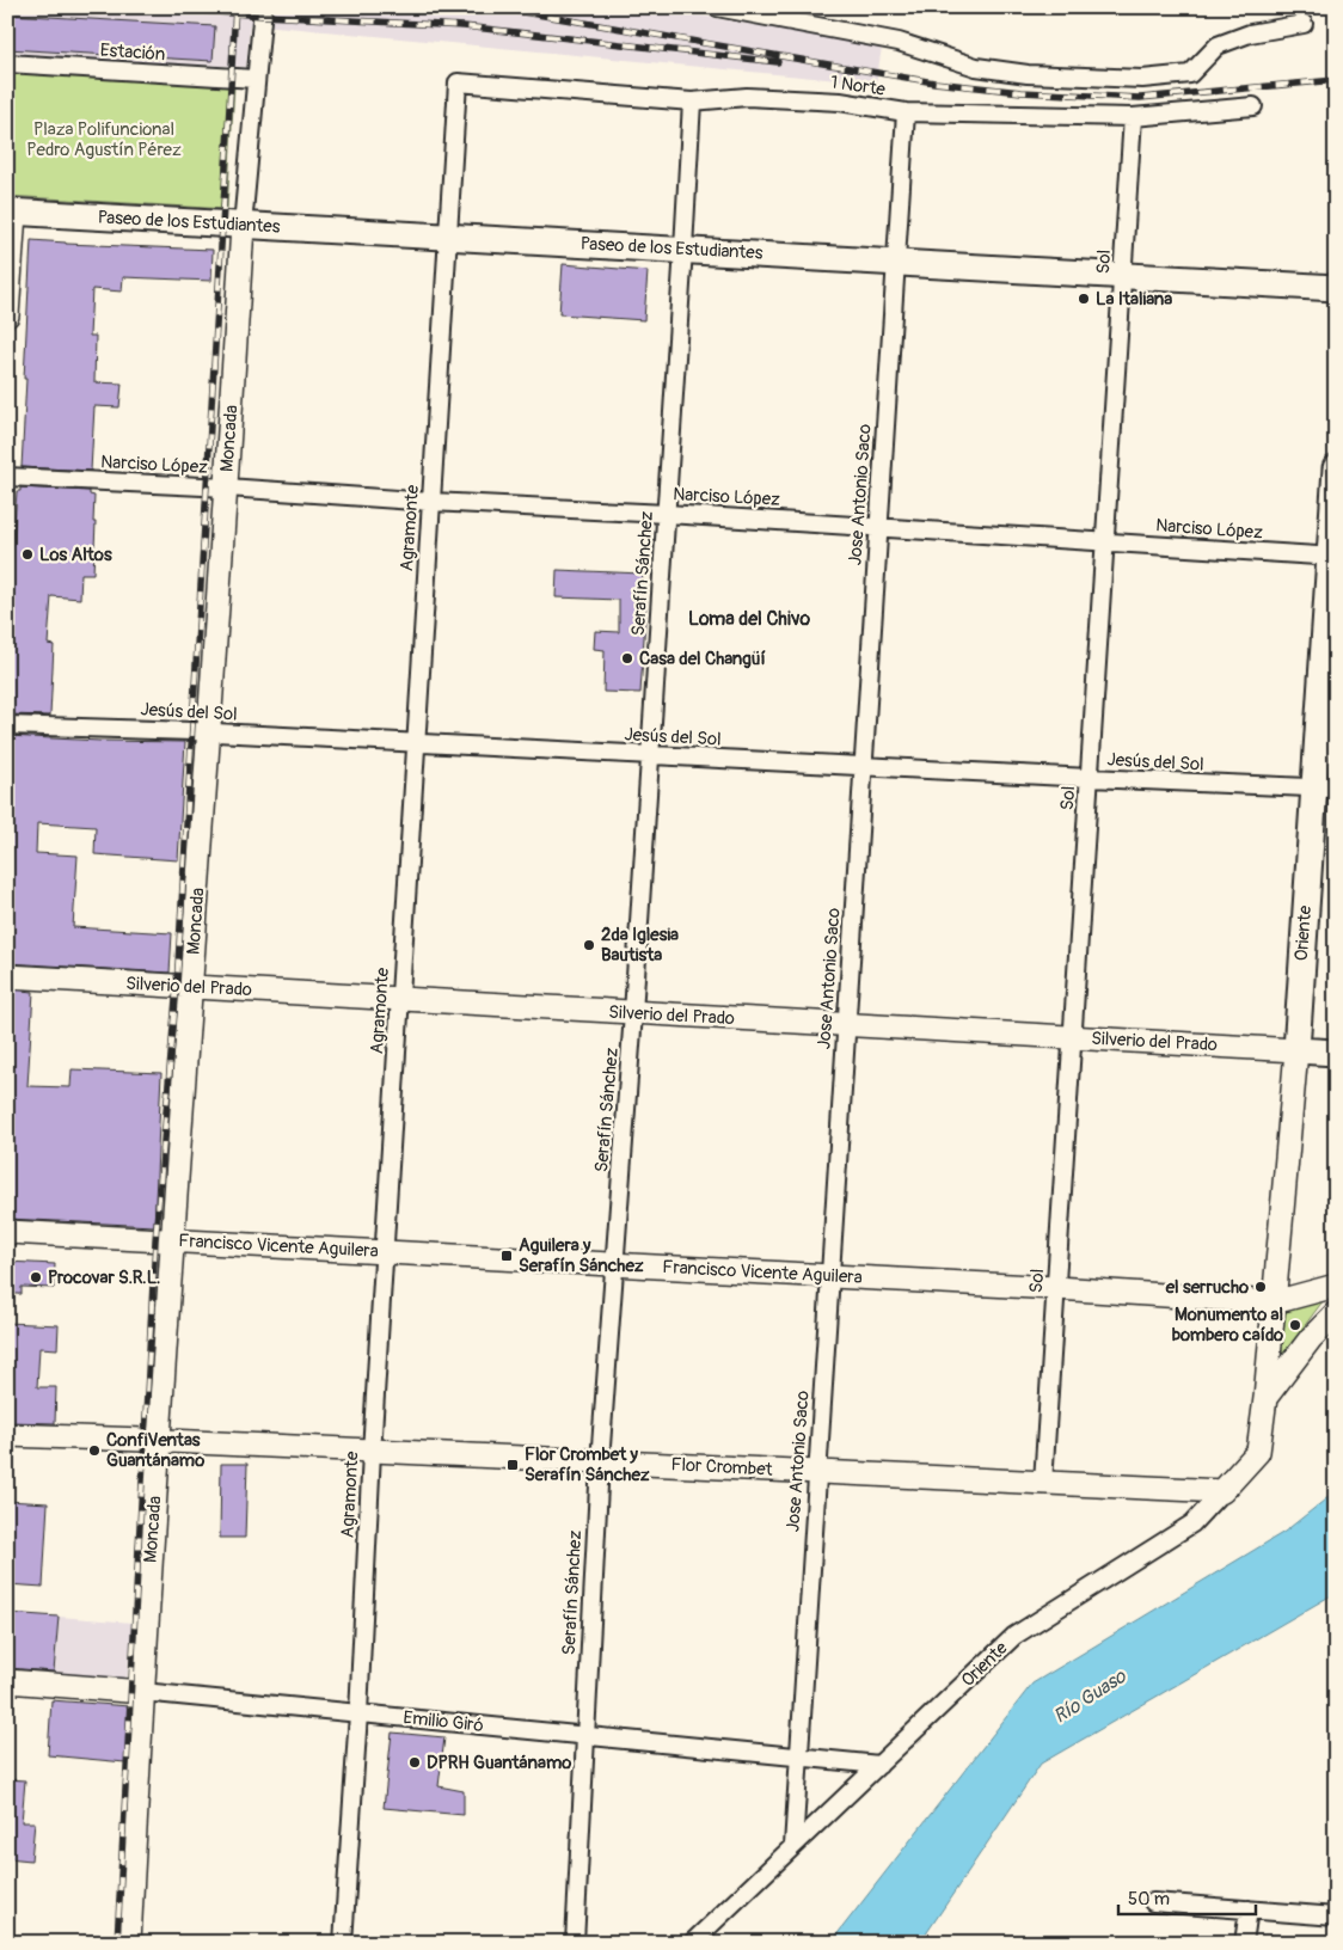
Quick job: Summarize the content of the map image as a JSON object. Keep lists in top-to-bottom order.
{
  "streets": {
    "main road": [
      "Paseo de los Estudiantes",
      "Moncada",
      "Oriente",
      "Silverio del Prado",
      "Francisco Vicente Aguilera",
      "Flor Crombet",
      "Emilio Giró"
    ],
    "street": [
      "Estación",
      "1 Norte",
      "Sol",
      "Narciso López",
      "Jose Antonio Saco",
      "Agramonte",
      "Serafín Sánchez",
      "Jesús del Sol"
    ]
  },
  "crossings": [
    ["Estación", "Moncada"],
    ["1 Norte", "Sol"],
    ["1 Norte", "Jose Antonio Saco"],
    ["1 Norte", "Agramonte"],
    ["1 Norte", "Serafín Sánchez"],
    ["Paseo de los Estudiantes", "Sol"],
    ["Paseo de los Estudiantes", "Moncada"],
    ["Paseo de los Estudiantes", "Jose Antonio Saco"],
    ["Paseo de los Estudiantes", "Agramonte"],
    ["Paseo de los Estudiantes", "Serafín Sánchez"],
    ["Sol", "Narciso López"],
    ["Sol", "Jesús del Sol"],
    ["Sol", "Silverio del Prado"],
    ["Sol", "Francisco Vicente Aguilera"],
    ["Sol", "Flor Crombet"],
    ["Moncada", "Narciso López"],
    ["Moncada", "Jesús del Sol"],
    ["Moncada", "Silverio del Prado"],
    ["Moncada", "Francisco Vicente Aguilera"],
    ["Moncada", "Flor Crombet"],
    ["Moncada", "Emilio Giró"],
    ["Narciso López", "Jose Antonio Saco"],
    ["Narciso López", "Agramonte"],
    ["Narciso López", "Serafín Sánchez"],
    ["Narciso López", "Oriente"],
    ["Jose Antonio Saco", "Jesús del Sol"],
    ["Jose Antonio Saco", "Oriente"],
    ["Jose Antonio Saco", "Silverio del Prado"],
    ["Jose Antonio Saco", "Francisco Vicente Aguilera"],
    ["Jose Antonio Saco", "Flor Crombet"],
    ["Jose Antonio Saco", "Emilio Giró"],
    ["Agramonte", "Jesús del Sol"],
    ["Agramonte", "Silverio del Prado"],
    ["Agramonte", "Francisco Vicente Aguilera"],
    ["Agramonte", "Flor Crombet"],
    ["Agramonte", "Emilio Giró"],
    ["Serafín Sánchez", "Jesús del Sol"],
    ["Serafín Sánchez", "Silverio del Prado"],
    ["Serafín Sánchez", "Francisco Vicente Aguilera"],
    ["Serafín Sánchez", "Flor Crombet"],
    ["Serafín Sánchez", "Emilio Giró"],
    ["Jesús del Sol", "Oriente"],
    ["Oriente", "Silverio del Prado"],
    ["Oriente", "Francisco Vicente Aguilera"],
    ["Oriente", "Flor Crombet"],
    ["Oriente", "Emilio Giró"]
  ],
  "districts": ["Loma del Chivo"],
  "water": ["Río Guaso"],
  "parks": ["Plaza Polifuncional Pedro Agustín Pérez"],
  "places": {
    "other": [
      "La Italiana",
      "Los Altos",
      "Casa del Changüí",
      "2da Iglesia Bautista",
      "Procovar S.R.L.",
      "el serrucho",
      "Monumento al bombero caído",
      "ConfiVentas Guantánamo",
      "DPRH Guantánamo"
    ],
    "transit": ["Aguilera y Serafín Sánchez", "Flor Crombet y Serafín Sánchez"]
  },
  "scale_bar": "50 m"
}
